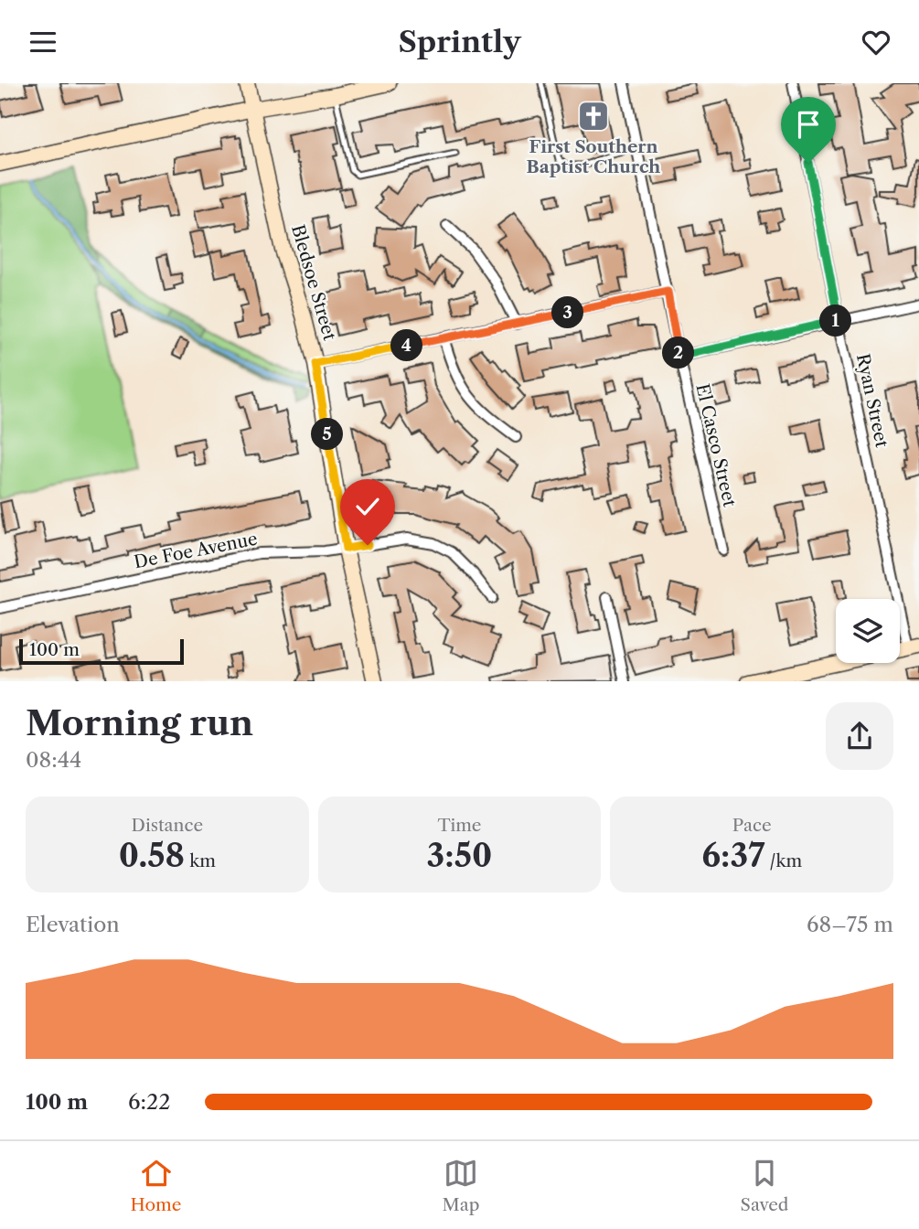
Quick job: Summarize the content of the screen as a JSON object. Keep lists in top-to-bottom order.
{
  "streets": {
    "street": [
      "Bledsoe Street",
      "Ryan Street",
      "El Casco Street",
      "De Foe Avenue"
    ]
  },
  "crossings": [
    ["Bledsoe Street", "De Foe Avenue"]
  ],
  "places": {
    "church": ["First Southern Baptist Church"]
  },
  "scale_bar": "100 m",
  "page": {
    "header": "Sprintly",
    "pins": [
      "3",
      "1",
      "4",
      "2",
      "5"
    ],
    "scale": "100 m",
    "heading": ["Morning run", "08:44"],
    "stats": [
      ["Distance", "0.58 km"],
      ["Time", "3:50"],
      ["Pace", "6:37 /km"]
    ],
    "chart": ["Elevation", "68–75 m"],
    "list": [
      {
        "name": "100 m",
        "note": "6:22"
      }
    ],
    "tabs": ["Home", "Map", "Saved"]
  }
}
